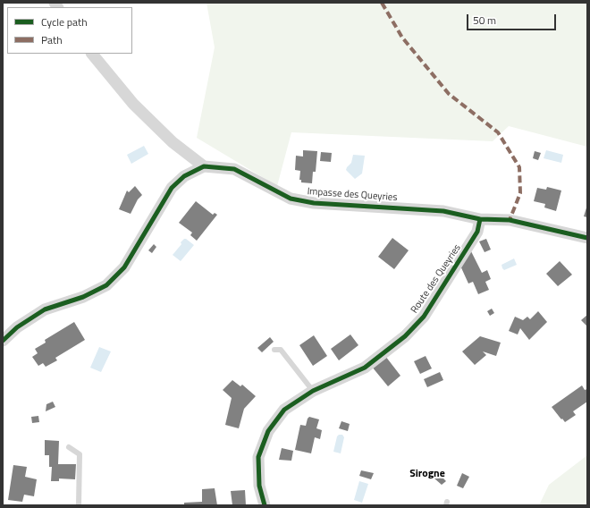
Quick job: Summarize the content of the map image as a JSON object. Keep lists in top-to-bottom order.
{
  "streets": {
    "street": ["Impasse des Queyries", "Route des Queyries"]
  },
  "crossings": [
    ["Impasse des Queyries", "Route des Queyries"]
  ],
  "districts": ["Sirogne"],
  "legend": ["Cycle path", "Path"],
  "scale_bar": "50 m"
}
